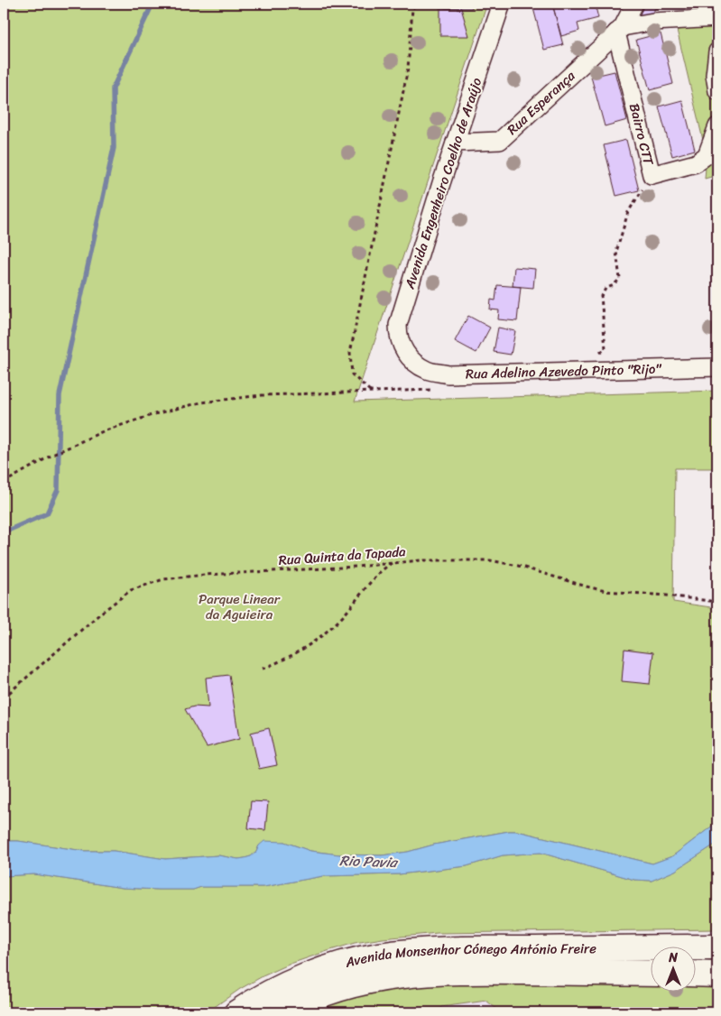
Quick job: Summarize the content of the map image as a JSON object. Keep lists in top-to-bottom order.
{
  "streets": {
    "main road": ["Avenida Monsenhor Cónego António Freire"],
    "street": [
      "Rua Esperança",
      "Bairro CTT",
      "Avenida Engenheiro Coelho de Araújo",
      "Rua Adelino Azevedo Pinto \"Rijo\""
    ],
    "path": ["Rua Quinta da Tapada"]
  },
  "crossings": [
    ["Rua Esperança", "Bairro CTT"],
    ["Rua Esperança", "Avenida Engenheiro Coelho de Araújo"],
    ["Avenida Engenheiro Coelho de Araújo", "Rua Adelino Azevedo Pinto \"Rijo\""]
  ],
  "water": ["Rio Pavia"],
  "parks": ["Parque Linear da Aguieira"],
  "north": "top"
}
